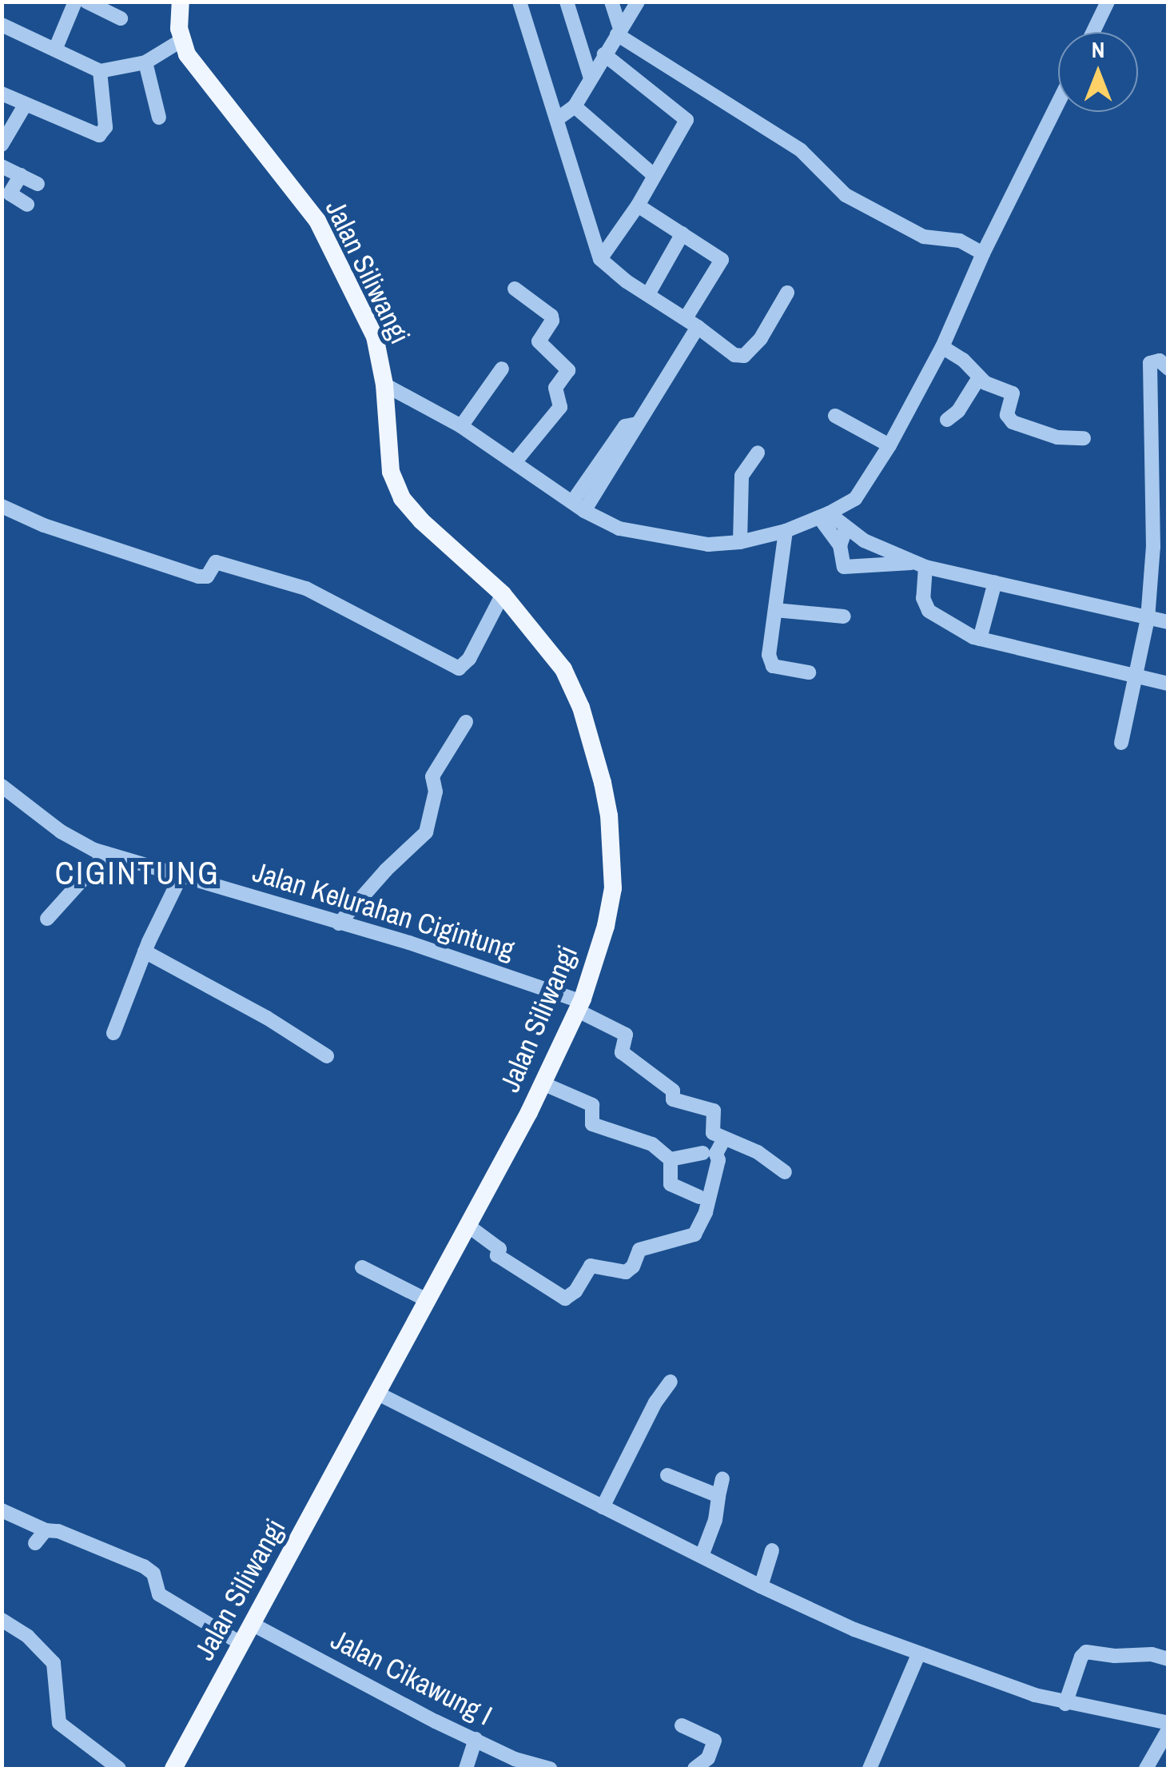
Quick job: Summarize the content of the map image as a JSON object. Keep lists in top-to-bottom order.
{
  "streets": {
    "main road": ["Jalan Siliwangi"],
    "street": ["Jalan Kelurahan Cigintung", "Jalan Cikawung I"]
  },
  "crossings": [
    ["Jalan Siliwangi", "Jalan Kelurahan Cigintung"],
    ["Jalan Siliwangi", "Jalan Cikawung I"]
  ],
  "districts": ["CIGINTUNG"],
  "north": "top"
}
